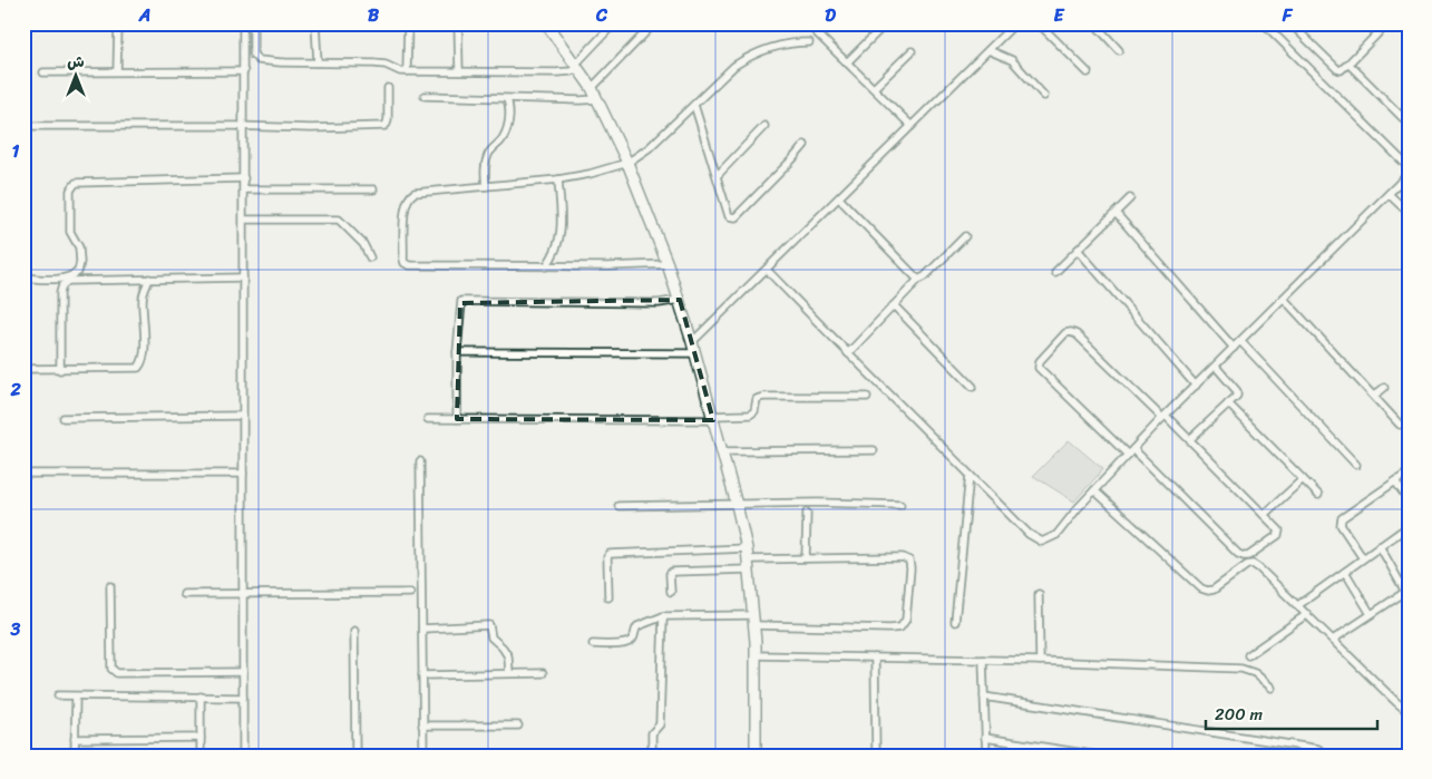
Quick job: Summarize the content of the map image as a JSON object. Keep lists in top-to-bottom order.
{
  "scale_bar": "200 m",
  "north": "top",
  "grid": {
    "columns": [
      "A",
      "B",
      "C",
      "D",
      "E",
      "F"
    ],
    "rows": ["1", "2", "3"]
  }
}
